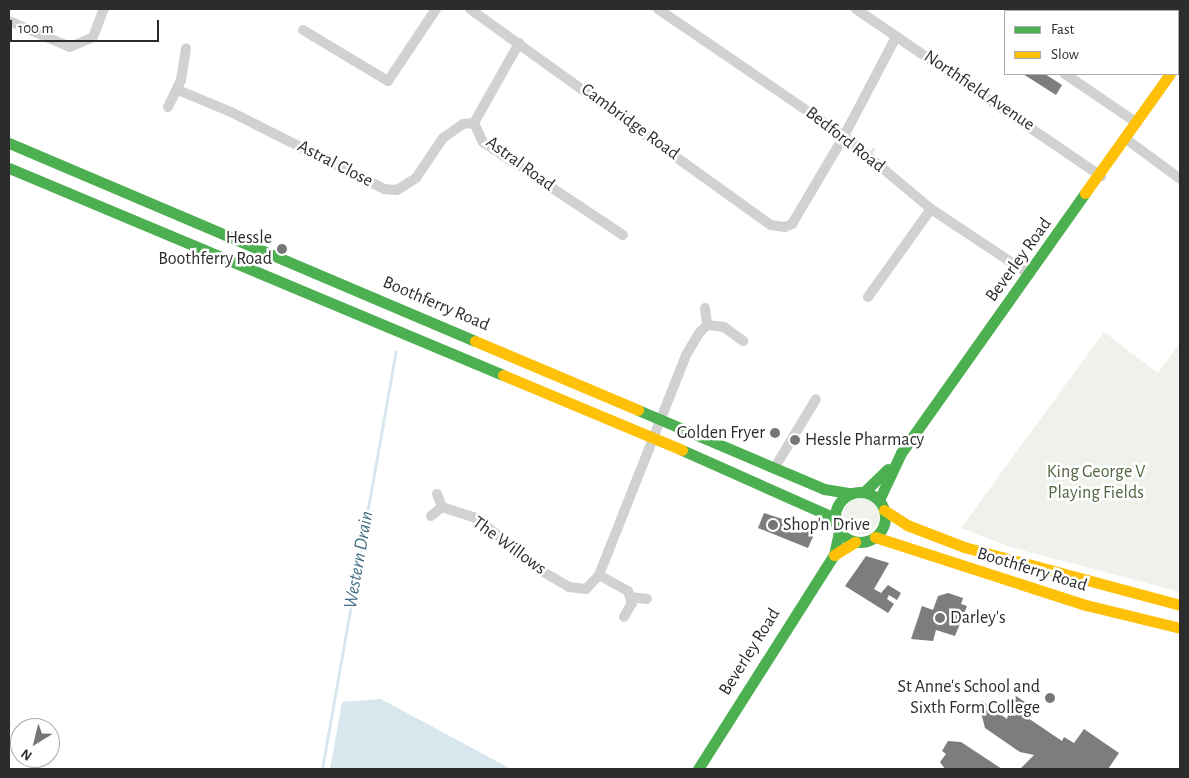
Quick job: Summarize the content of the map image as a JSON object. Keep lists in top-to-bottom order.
{
  "streets": {
    "main road": ["Beverley Road", "Boothferry Road"],
    "street": [
      "Northfield Avenue",
      "Cambridge Road",
      "Bedford Road",
      "Astral Close",
      "Astral Road",
      "The Willows"
    ]
  },
  "crossings": [
    ["Northfield Avenue", "Beverley Road"],
    ["Cambridge Road", "Bedford Road"],
    ["Cambridge Road", "Astral Road"],
    ["Bedford Road", "Beverley Road"],
    ["Astral Close", "Astral Road"],
    ["Beverley Road", "Boothferry Road"]
  ],
  "water": ["Western Drain"],
  "parks": ["King George V Playing Fields"],
  "places": [
    "Hessle Boothferry Road",
    "Golden Fryer",
    "Hessle Pharmacy",
    "Shop'n Drive",
    "Darley's",
    "St Anne's School and Sixth Form College"
  ],
  "legend": ["Fast", "Slow"],
  "scale_bar": "100 m",
  "north": "bottom left"
}
